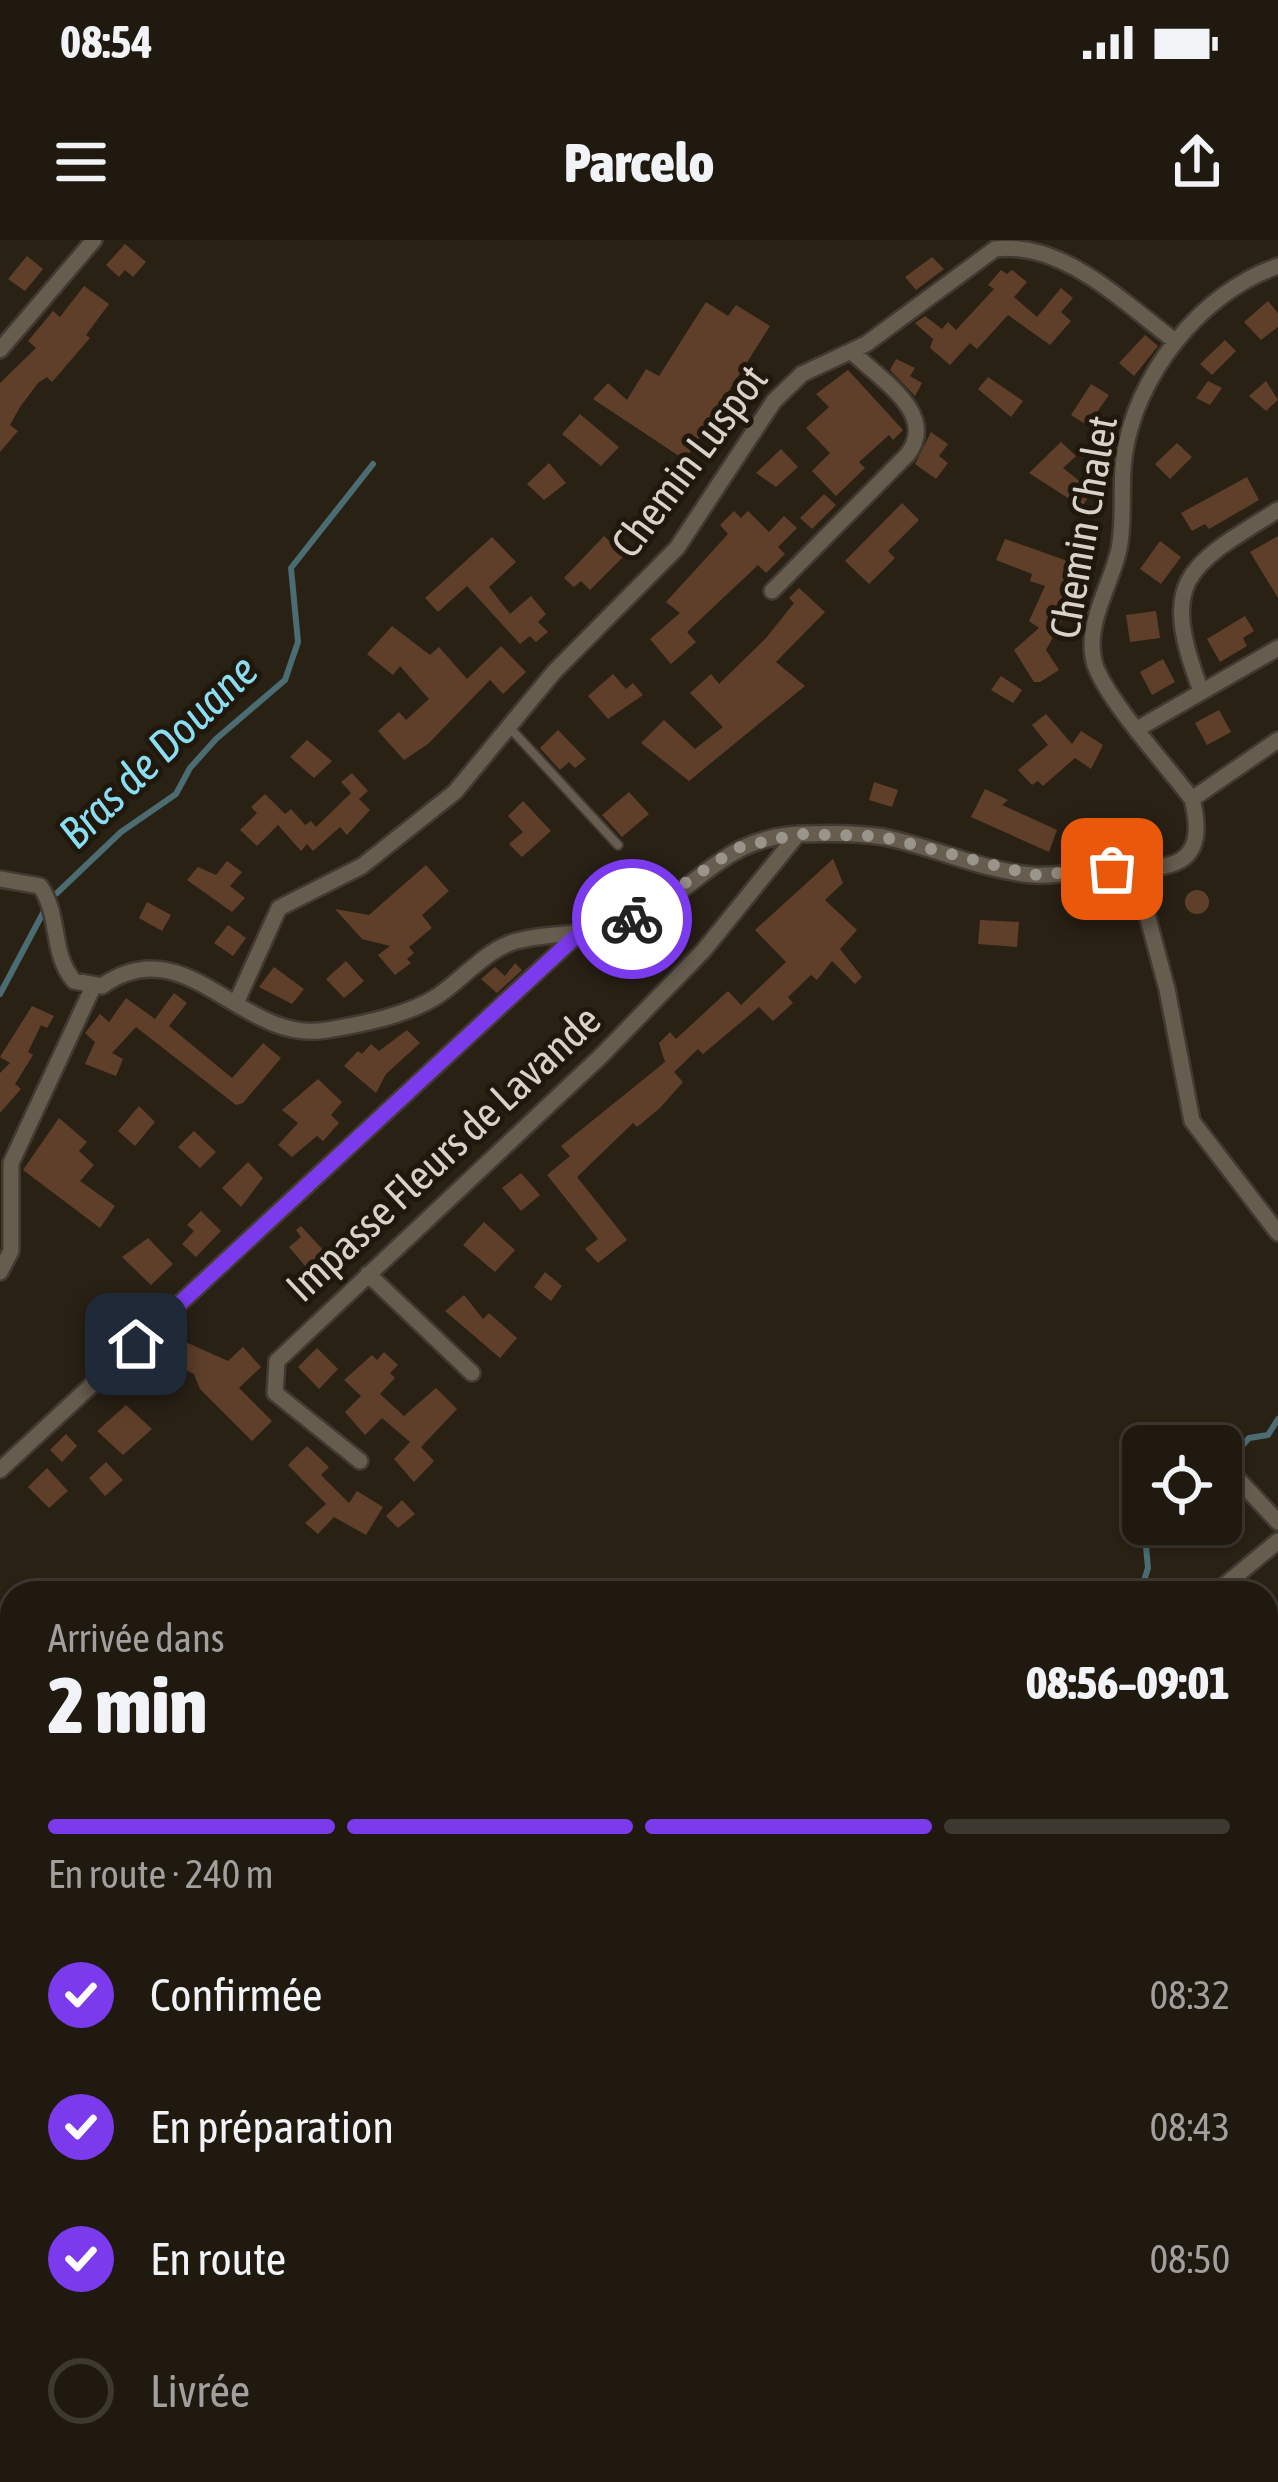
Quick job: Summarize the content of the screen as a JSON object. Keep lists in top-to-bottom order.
{
  "streets": {
    "street": ["Chemin Luspot", "Chemin Chalet", "Impasse Fleurs de Lavande"]
  },
  "crossings": [
    ["Chemin Luspot", "Chemin Chalet"]
  ],
  "water": ["Bras de Douane"],
  "page": {
    "status": "08:54",
    "header": "Parcelo",
    "heading": ["2 min", "Arrivée dans", "08:56–09:01"],
    "bar": "En route · 240 m",
    "list": [
      ["Confirmée", "08:32"],
      ["En préparation", "08:43"],
      ["En route", "08:50"],
      "Livrée"
    ]
  }
}
